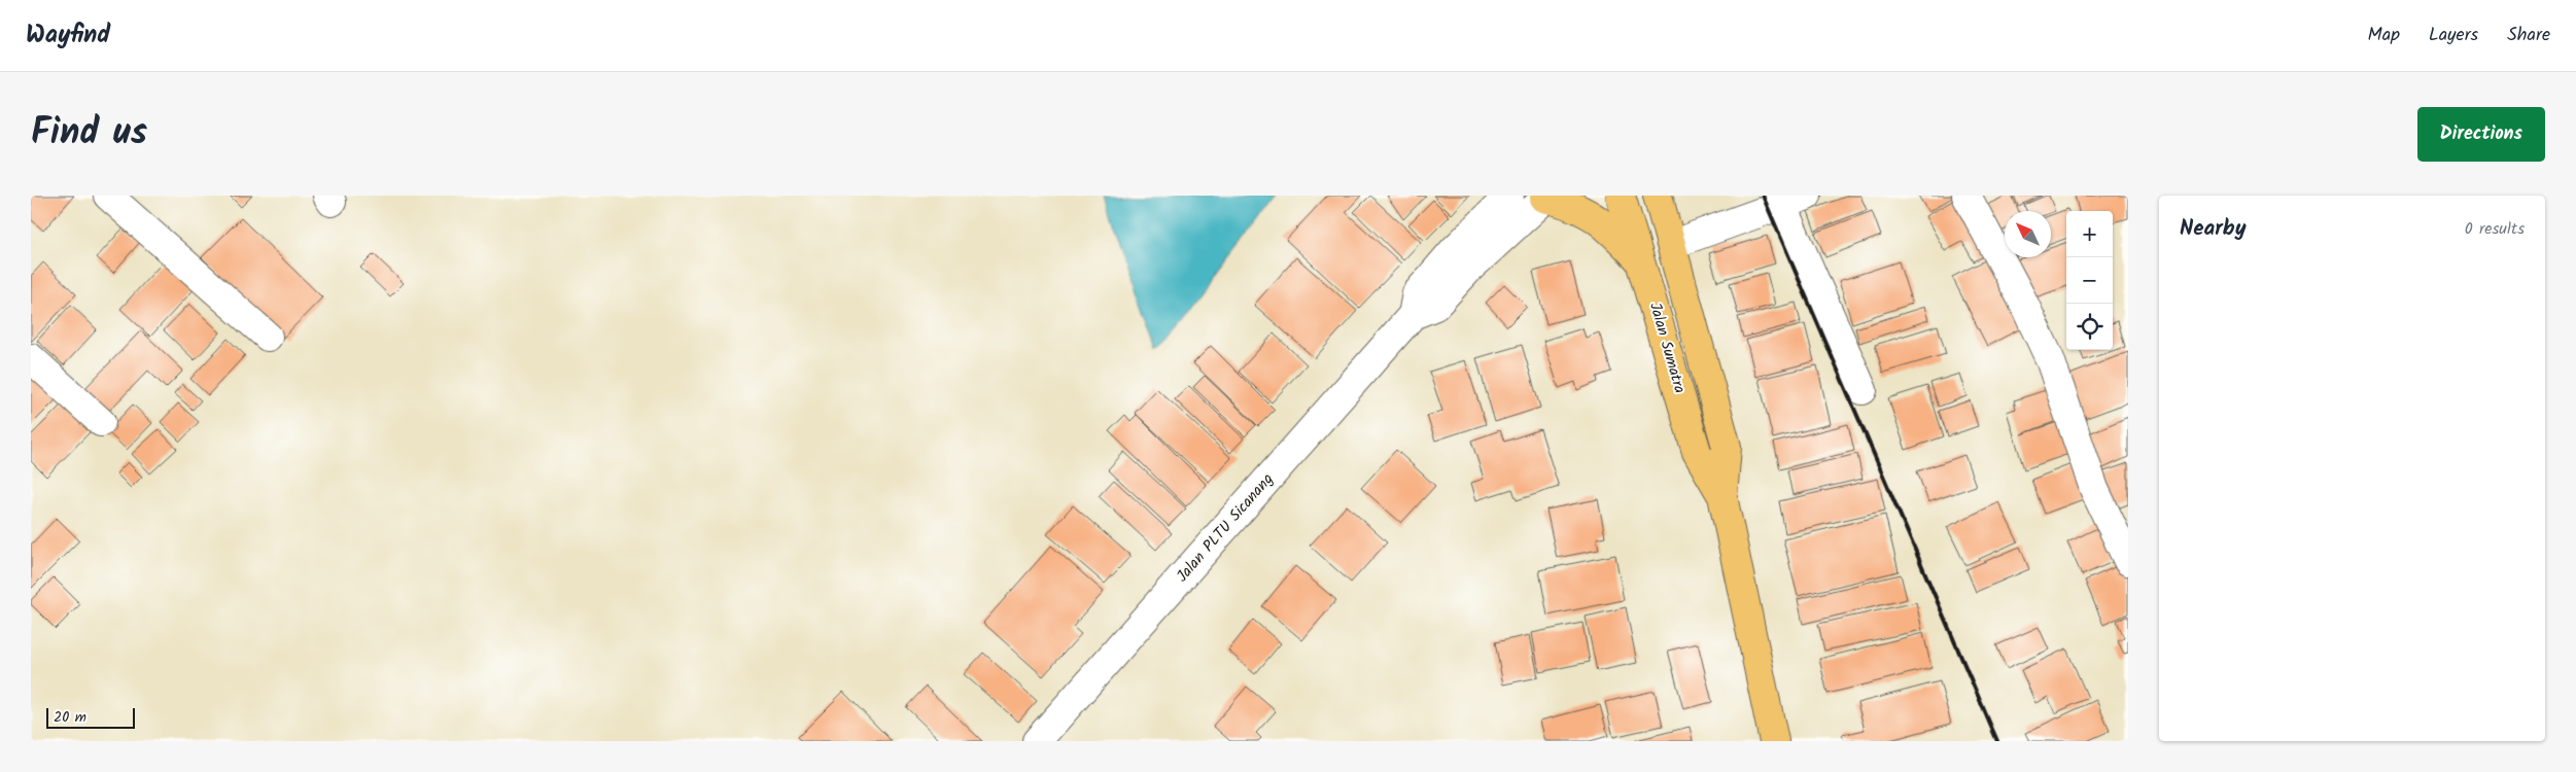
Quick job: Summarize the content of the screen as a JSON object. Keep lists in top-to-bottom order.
{
  "streets": {
    "highway": ["Jalan Sumatra"],
    "street": ["Jalan PLTU Sicanang"]
  },
  "scale_bar": "20 m",
  "north": "top left",
  "page": {
    "header": "Wayfind",
    "nav": ["Map", "Layers", "Share"],
    "title": "Find us",
    "buttons": "Directions",
    "heading": ["Nearby", "0 results"],
    "map_buttons": ["+", "−"],
    "scale": "20 m"
  }
}
